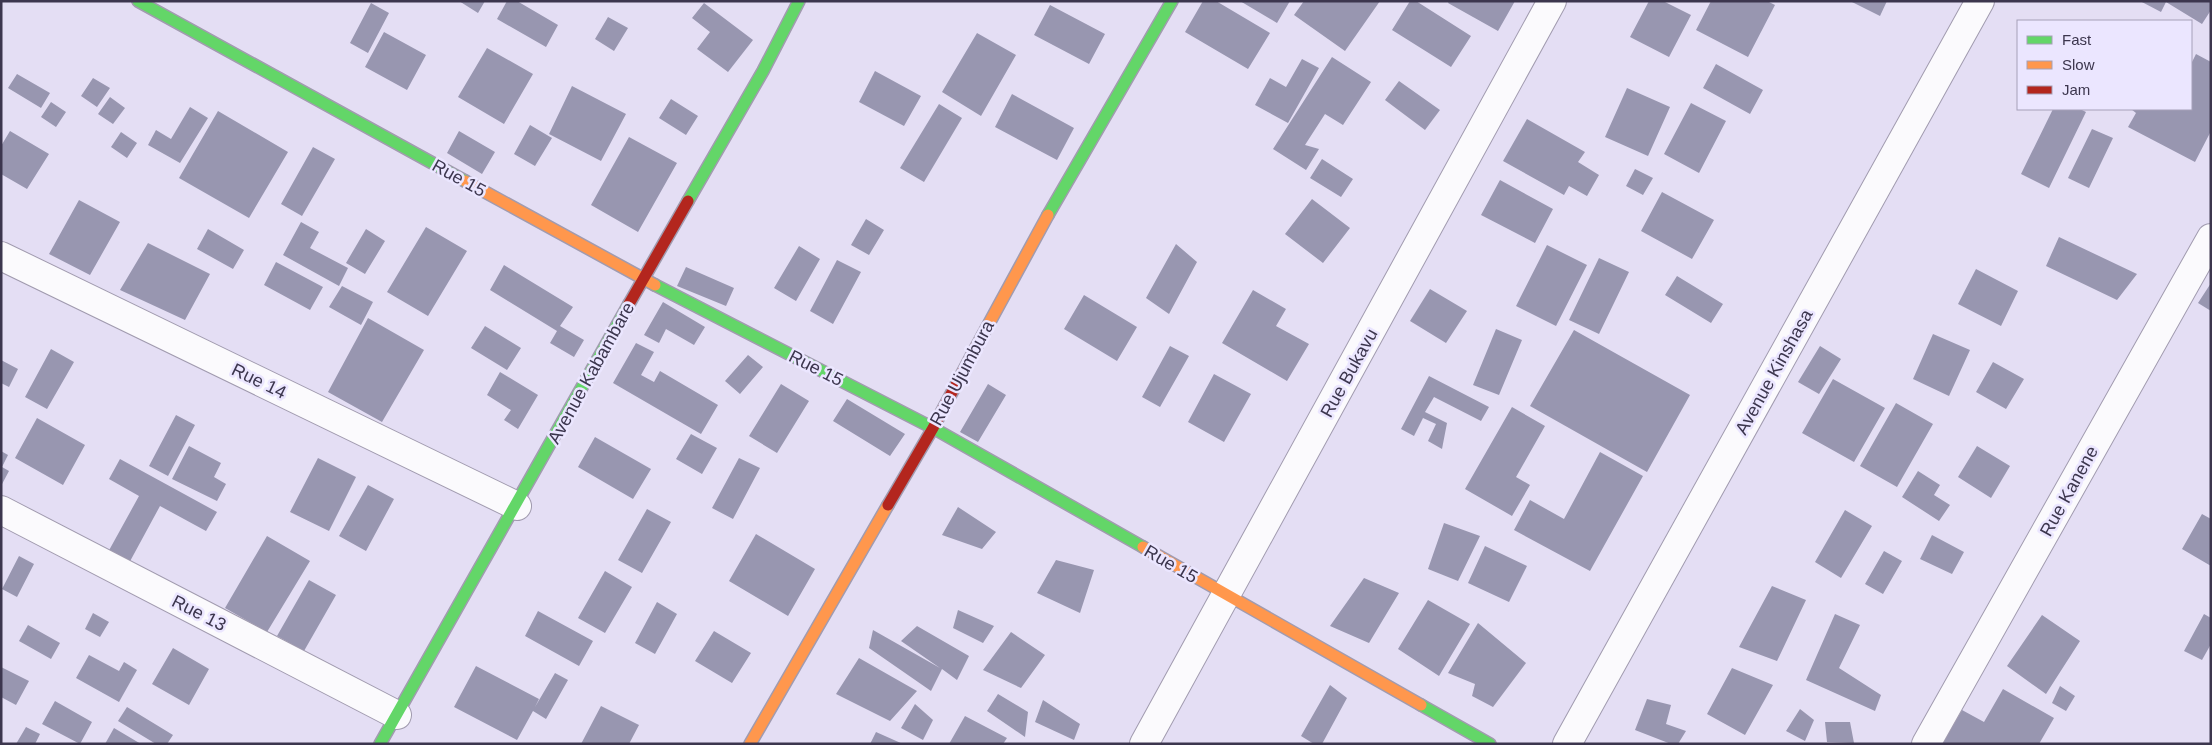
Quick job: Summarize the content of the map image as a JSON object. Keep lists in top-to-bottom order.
{
  "streets": {
    "street": [
      "Rue 15",
      "Avenue Kinshasa",
      "Avenue Kabambare",
      "Rue Ujumbura",
      "Rue Bukavu",
      "Rue 14",
      "Rue Kanene",
      "Rue 13"
    ]
  },
  "crossings": [
    ["Rue 15", "Avenue Kabambare"],
    ["Rue 15", "Rue Ujumbura"],
    ["Rue 15", "Rue Bukavu"],
    ["Avenue Kabambare", "Rue 14"],
    ["Avenue Kabambare", "Rue 13"]
  ],
  "legend": ["Fast", "Slow", "Jam"]
}
